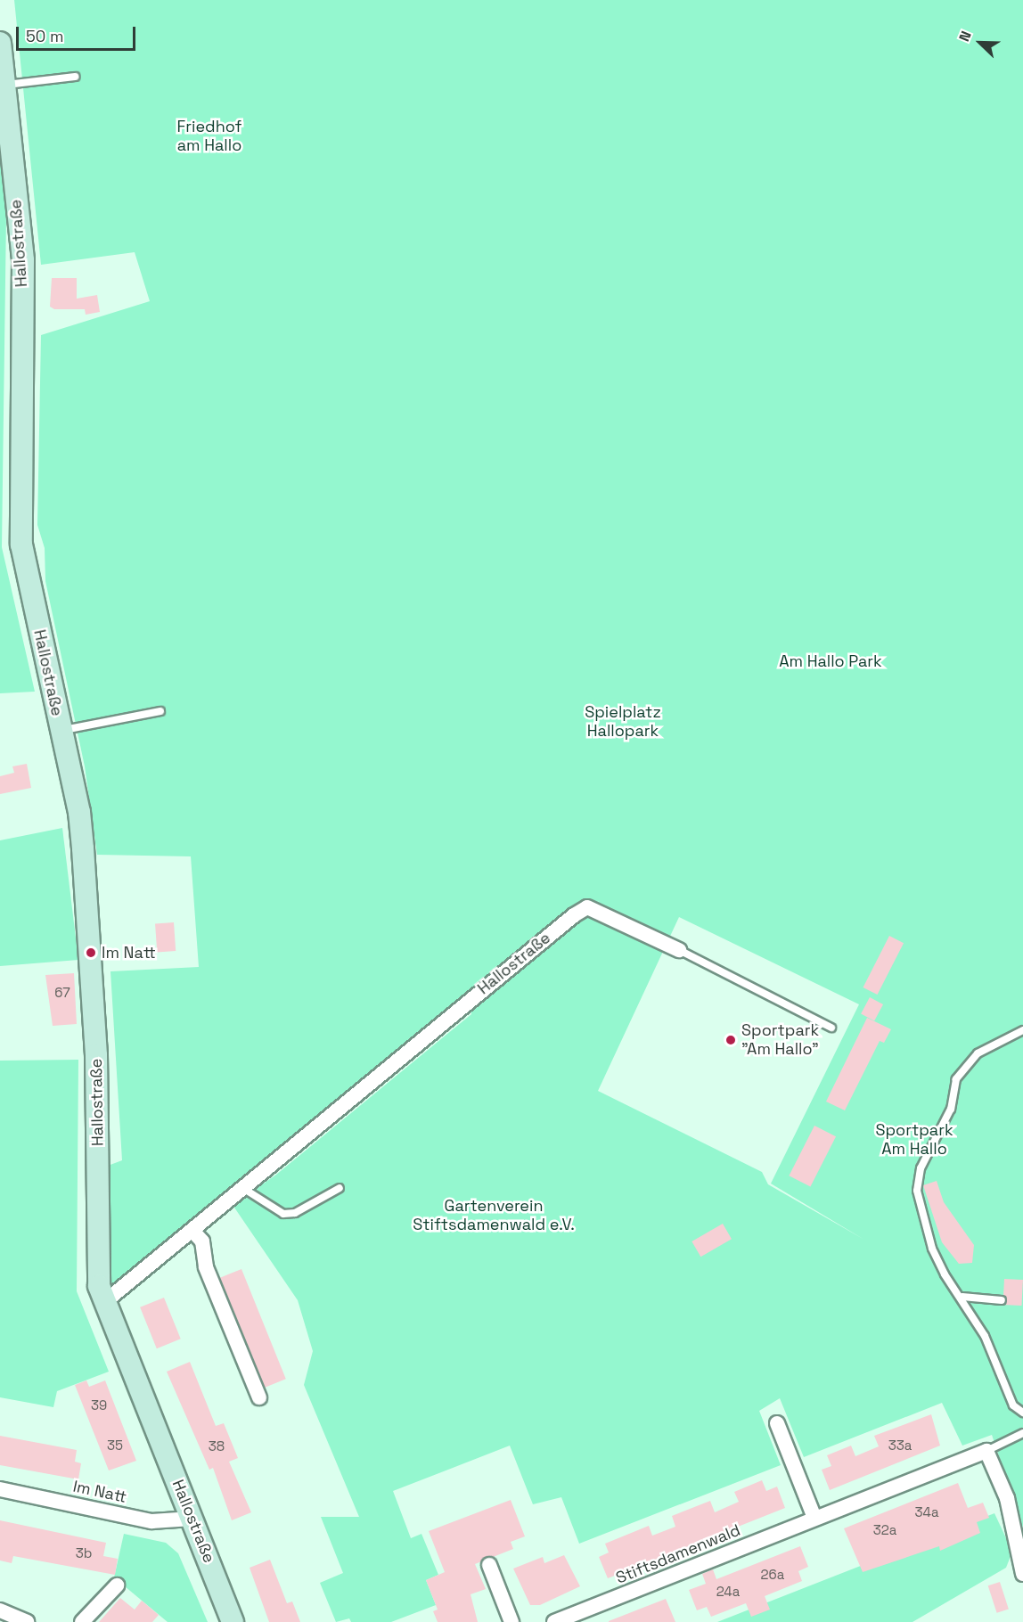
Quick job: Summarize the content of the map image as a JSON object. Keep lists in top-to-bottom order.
{
  "streets": {
    "main road": ["Hallostraße"],
    "street": ["Im Natt", "Stiftsdamenwald"]
  },
  "crossings": [
    ["Hallostraße", "Im Natt"]
  ],
  "parks": [
    "Friedhof am Hallo",
    "Am Hallo Park",
    "Spielplatz Hallopark",
    "Sportpark Am Hallo",
    "Gartenverein Stiftsdamenwald e.V."
  ],
  "places": ["Im Natt", "Sportpark \"Am Hallo\""],
  "house_numbers": [
    "67",
    "39",
    "35",
    "33a",
    "38",
    "34a",
    "32a",
    "3b",
    "26a",
    "24a"
  ],
  "scale_bar": "50 m",
  "north": "top left"
}
